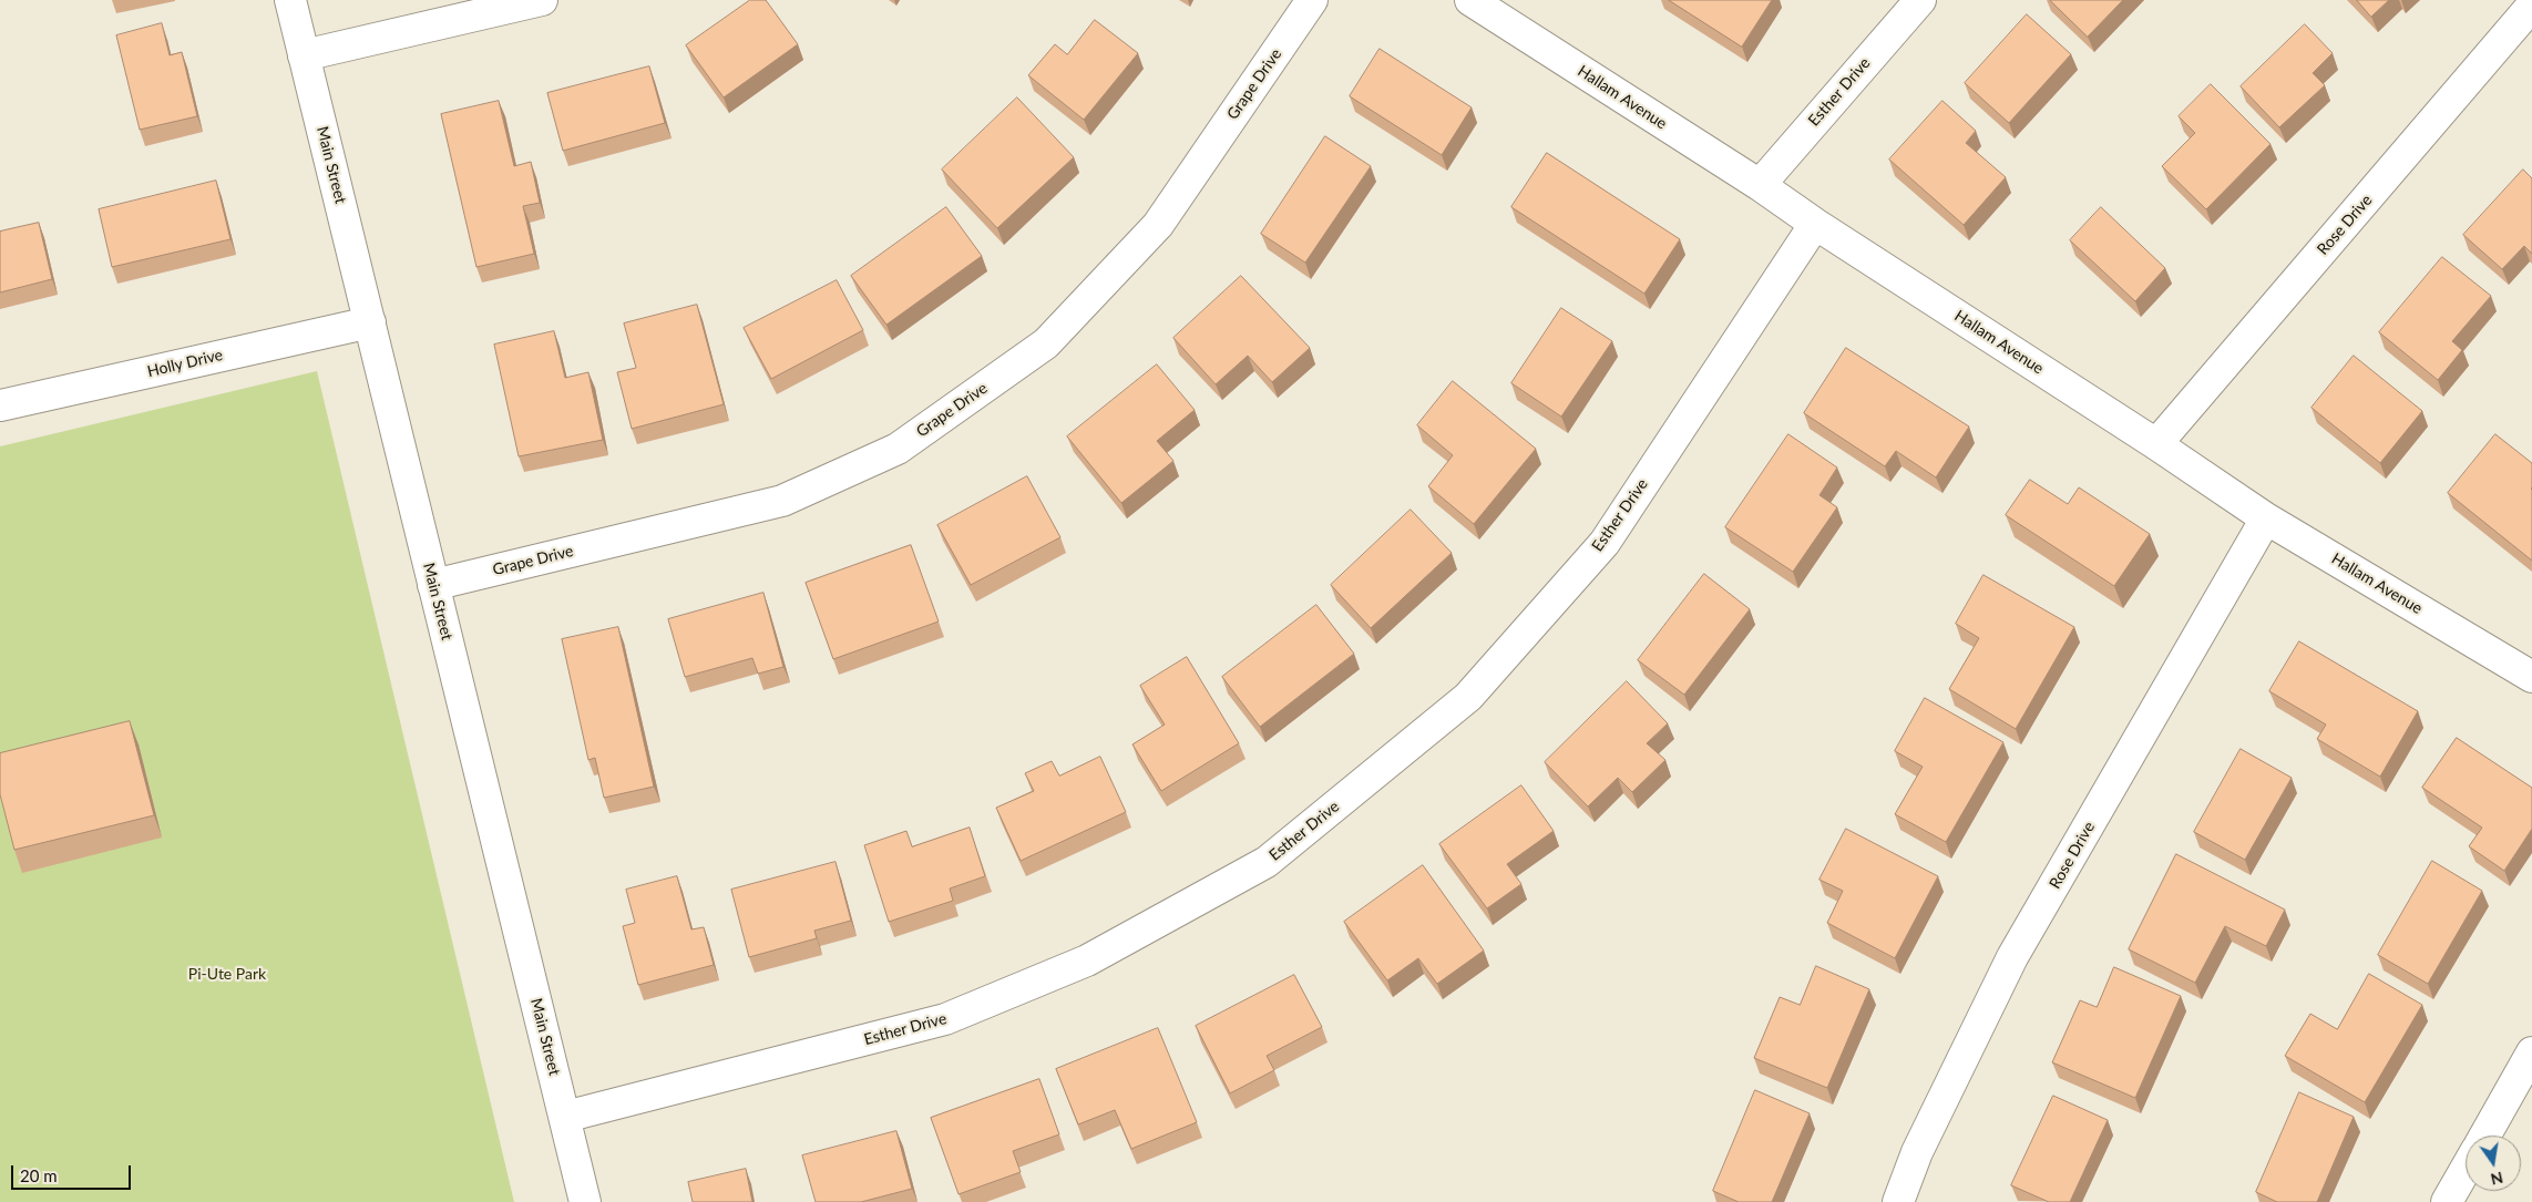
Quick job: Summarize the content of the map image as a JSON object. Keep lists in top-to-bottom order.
{
  "streets": {
    "street": [
      "Grape Drive",
      "Esther Drive",
      "Hallam Avenue",
      "Main Street",
      "Rose Drive",
      "Holly Drive"
    ]
  },
  "crossings": [
    ["Grape Drive", "Main Street"],
    ["Esther Drive", "Hallam Avenue"],
    ["Esther Drive", "Main Street"],
    ["Hallam Avenue", "Rose Drive"],
    ["Main Street", "Holly Drive"]
  ],
  "parks": ["Pi-Ute Park"],
  "scale_bar": "20 m",
  "north": "bottom"
}
